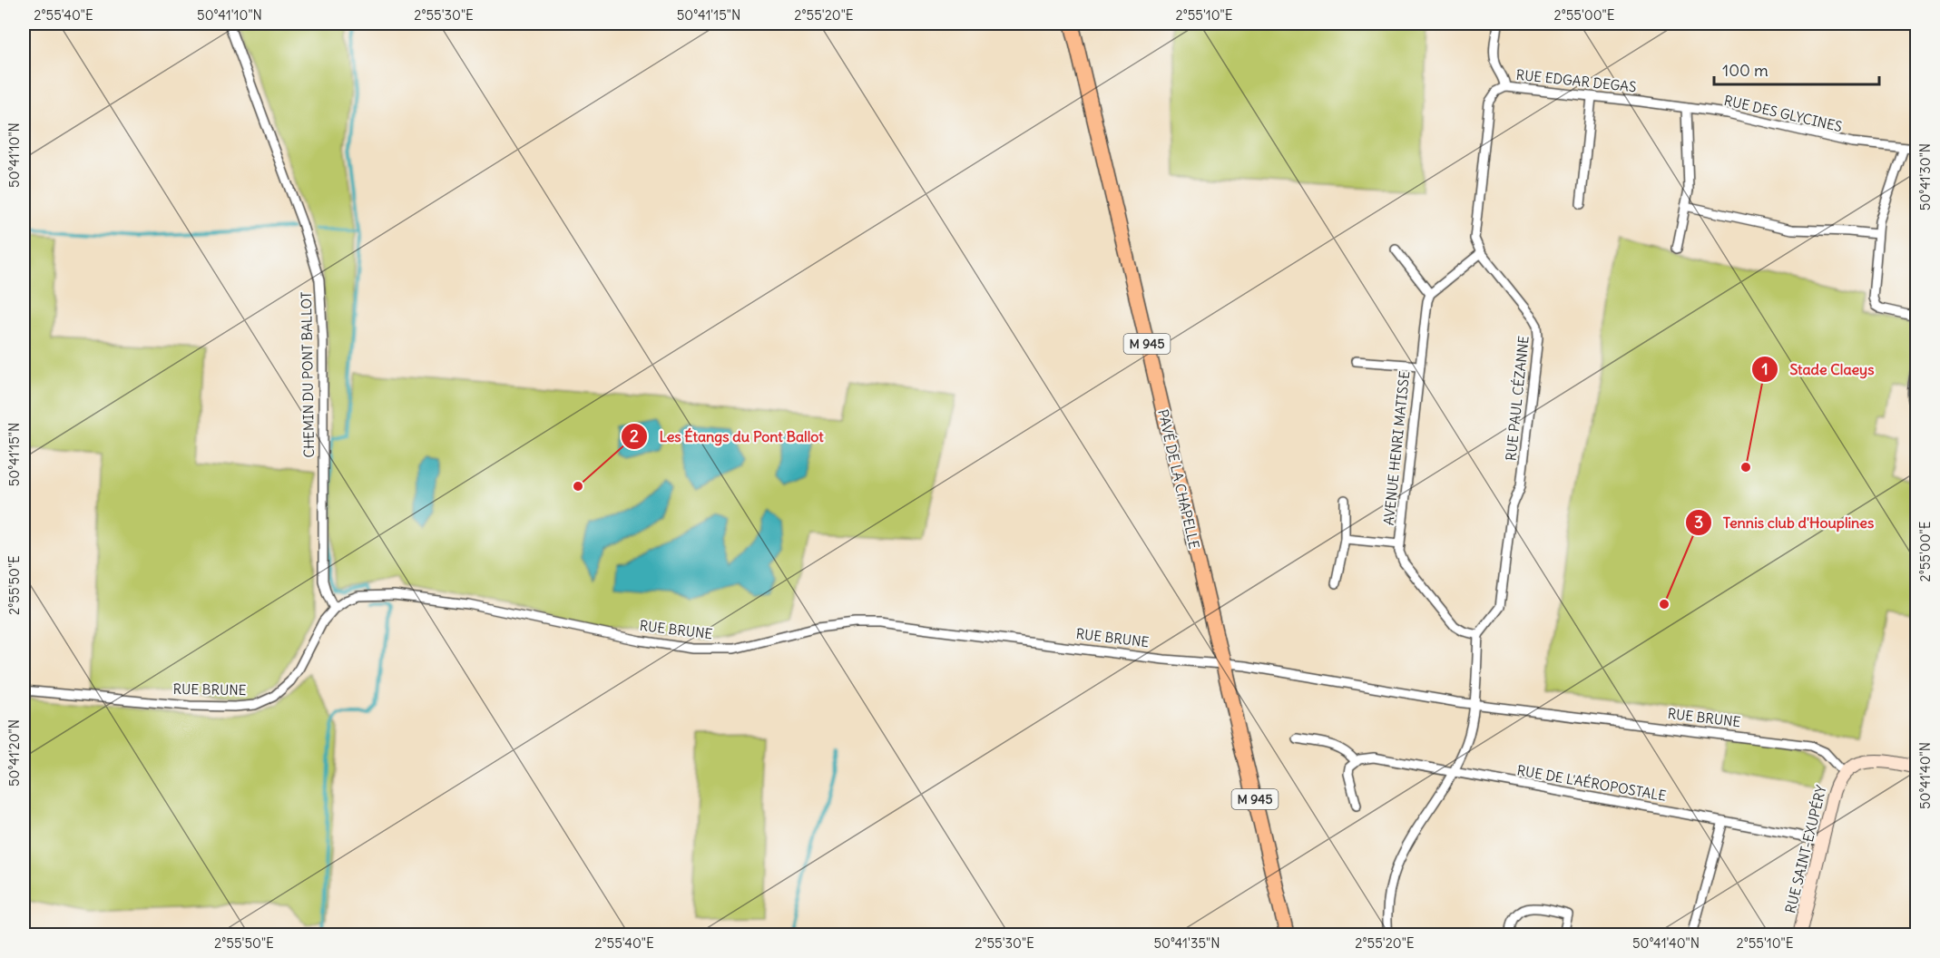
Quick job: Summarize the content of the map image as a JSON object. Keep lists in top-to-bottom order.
{
  "streets": {
    "main road": ["M 945", "PAVÉ DE LA CHAPELLE"],
    "street": [
      "RUE EDGAR DEGAS",
      "RUE DES GLYCINES",
      "CHEMIN DU PONT BALLOT",
      "RUE PAUL CÉZANNE",
      "AVENUE HENRI MATISSE",
      "RUE BRUNE",
      "RUE DE L'AÉROPOSTALE",
      "RUE SAINT-EXUPÉRY"
    ]
  },
  "crossings": [
    ["RUE EDGAR DEGAS", "RUE DES GLYCINES"],
    ["RUE EDGAR DEGAS", "RUE PAUL CÉZANNE"],
    ["CHEMIN DU PONT BALLOT", "RUE BRUNE"],
    ["RUE PAUL CÉZANNE", "AVENUE HENRI MATISSE"],
    ["PAVÉ DE LA CHAPELLE", "RUE BRUNE"],
    ["RUE BRUNE", "RUE SAINT-EXUPÉRY"],
    ["RUE DE L'AÉROPOSTALE", "RUE SAINT-EXUPÉRY"]
  ],
  "places": ["Stade Claeys", "Les Étangs du Pont Ballot", "Tennis club d'Houplines"],
  "scale_bar": "100 m",
  "coordinates": [
    "2°55'40\"E",
    "50°41'10\"N",
    "2°55'30\"E",
    "50°41'15\"N",
    "2°55'20\"E",
    "2°55'10\"E",
    "2°55'00\"E",
    "50°41'30\"N",
    "2°55'50\"E",
    "50°41'20\"N",
    "50°41'40\"N",
    "50°41'35\"N"
  ]
}
